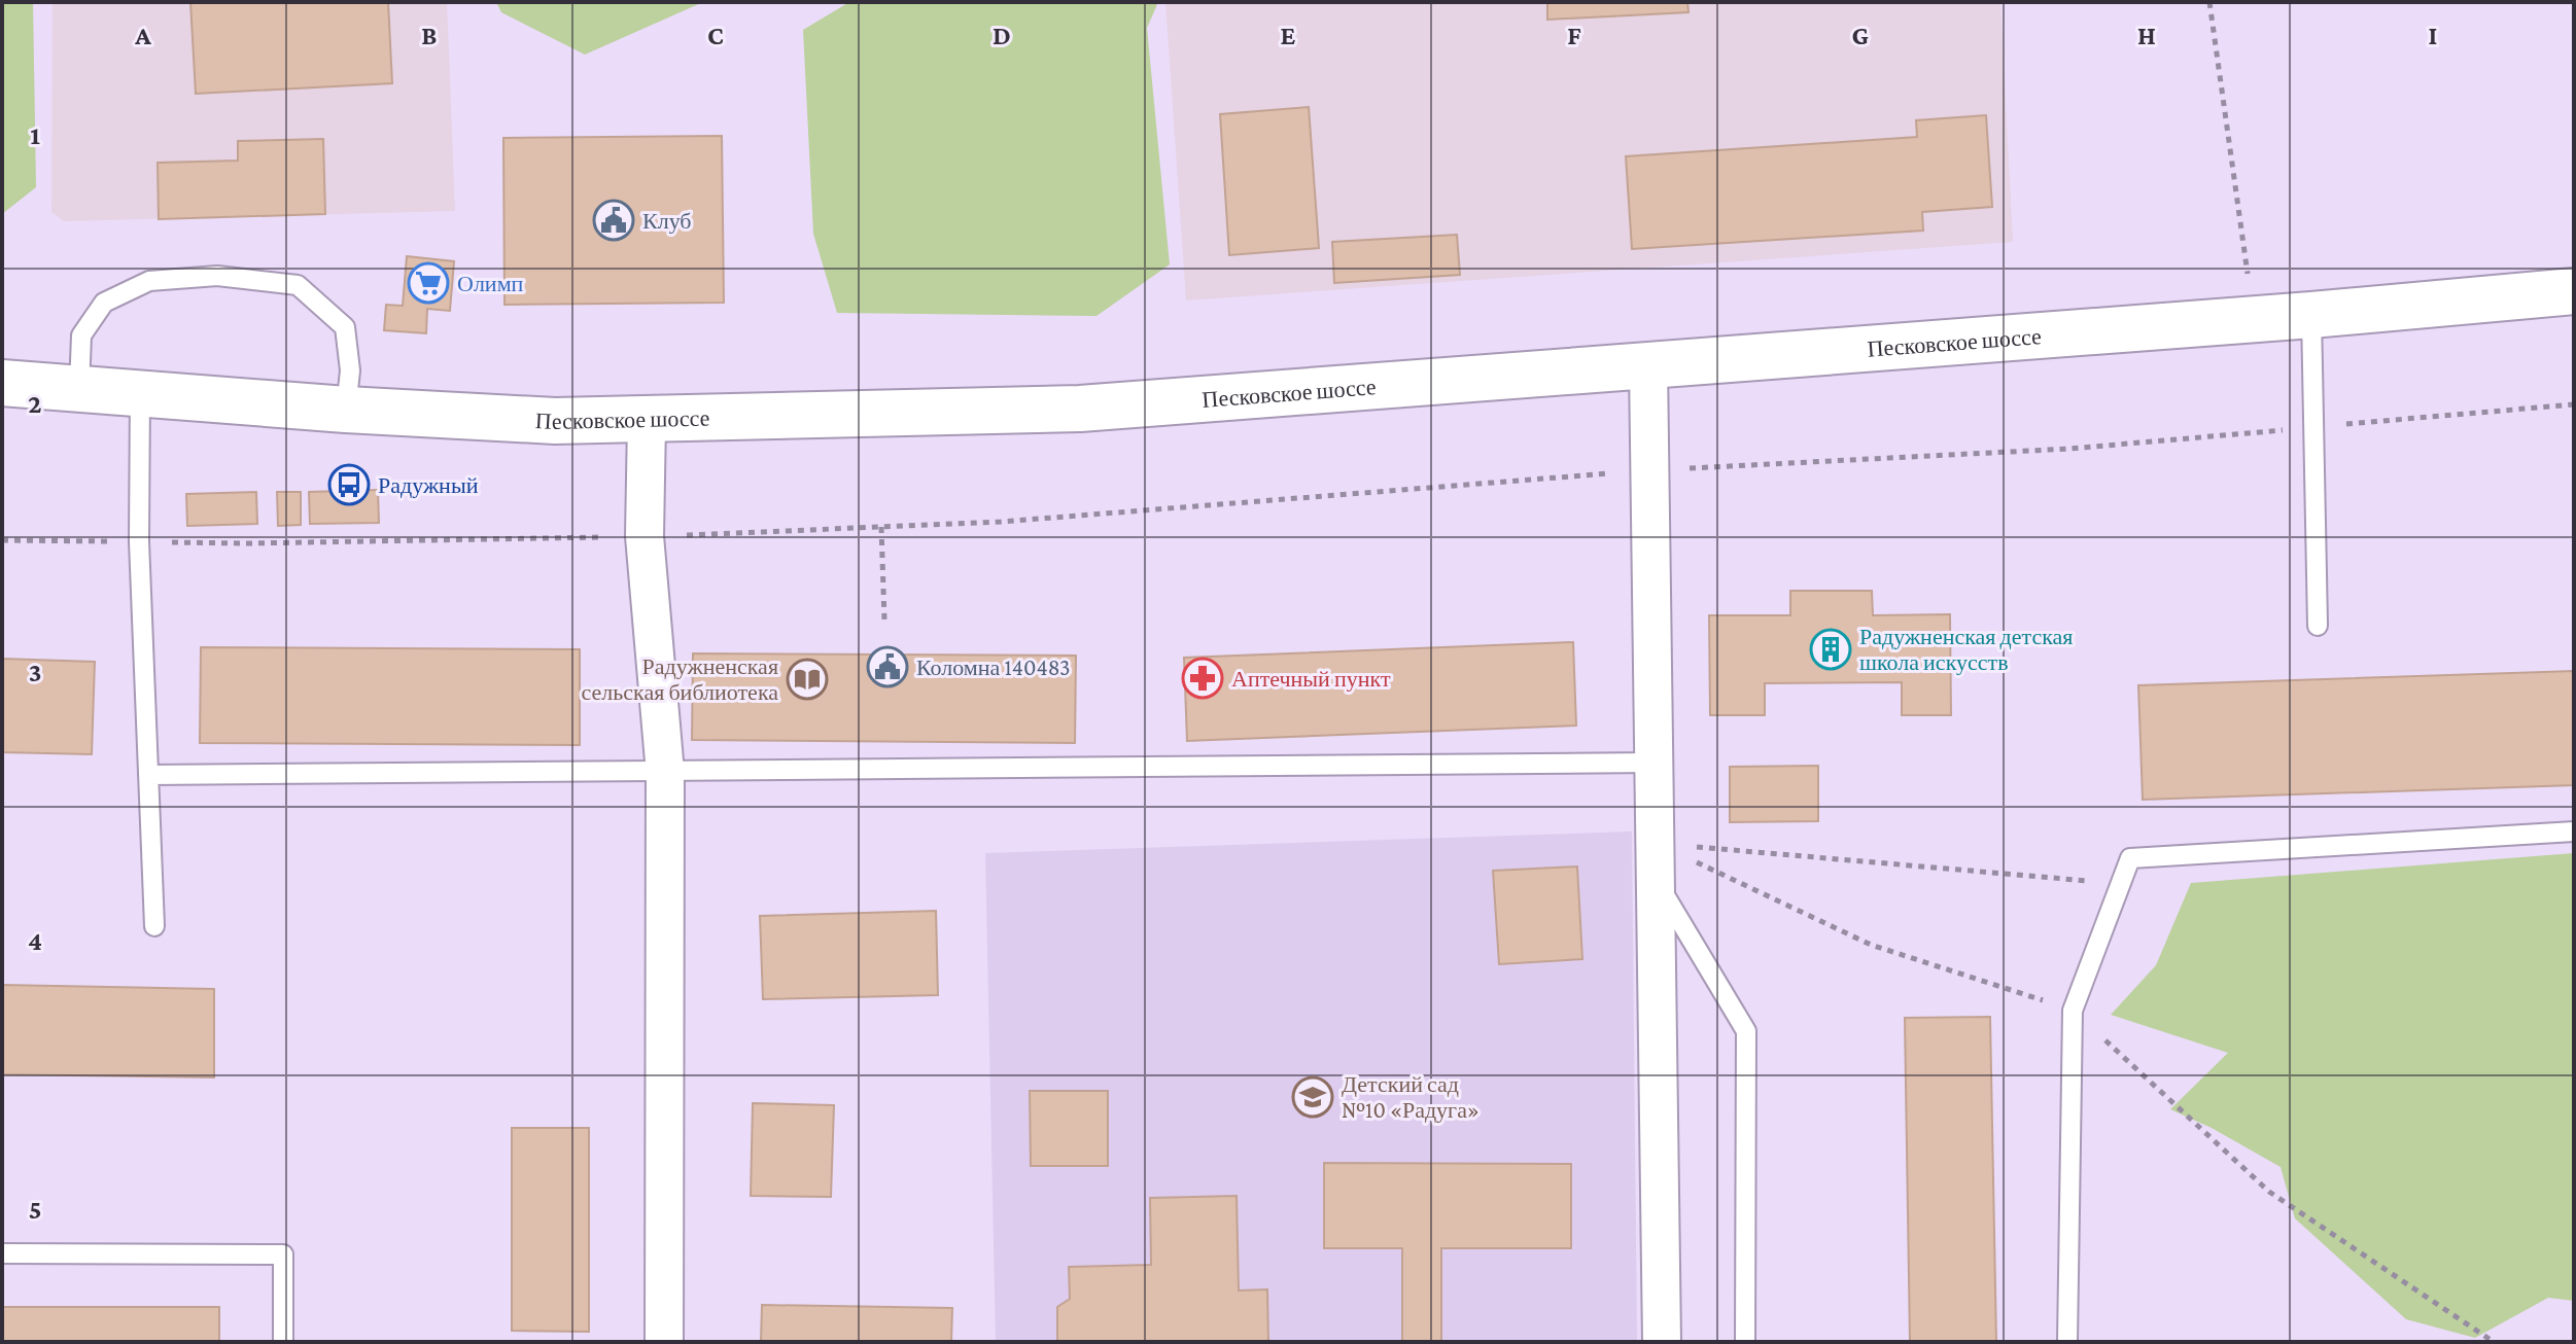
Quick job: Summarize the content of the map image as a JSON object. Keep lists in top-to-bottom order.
{
  "streets": {
    "street": ["Песковское шоссе"]
  },
  "places": {
    "public building": ["Клуб", "Коломна 140483"],
    "supermarket": ["Олимп"],
    "bus stop": ["Радужный"],
    "building": ["Радужненская детская школа искусств"],
    "pharmacy": ["Аптечный пункт"],
    "library": ["Радужненская сельская библиотека"],
    "school or university": ["Детский сад №10 «Радуга»"]
  },
  "grid": {
    "columns": [
      "A",
      "B",
      "C",
      "D",
      "E",
      "F",
      "G",
      "H",
      "I"
    ],
    "rows": [
      "1",
      "2",
      "3",
      "4",
      "5"
    ]
  }
}
